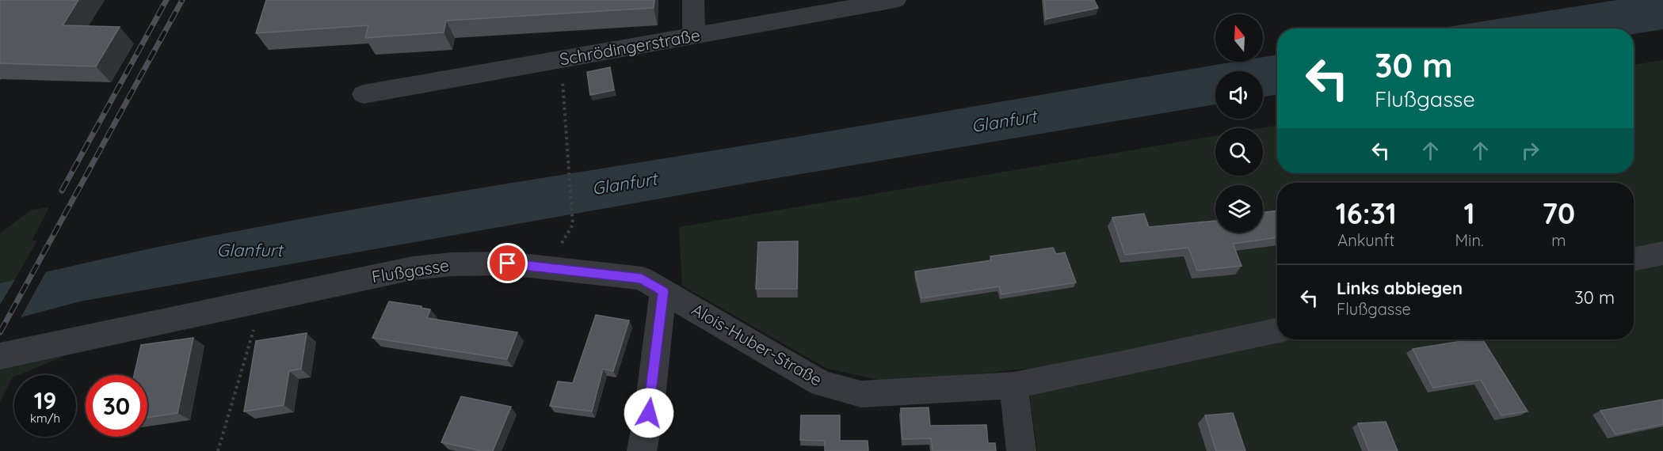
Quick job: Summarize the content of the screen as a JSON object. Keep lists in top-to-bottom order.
{
  "streets": {
    "street": ["Schrödingerstraße", "Flußgasse", "Alois-Huber-Straße"]
  },
  "crossings": [
    ["Flußgasse", "Alois-Huber-Straße"]
  ],
  "water": ["Glanfurt"],
  "north": "top",
  "page": {
    "turn": ["30 m", "Flußgasse"],
    "eta": [
      "16:31",
      "Ankunft",
      "1",
      "Min.",
      "70",
      "m"
    ],
    "list": [
      {
        "name": "Links abbiegen",
        "note": "Flußgasse",
        "value": "30 m"
      }
    ],
    "speed": "19 km/h",
    "limit": "30"
  }
}
